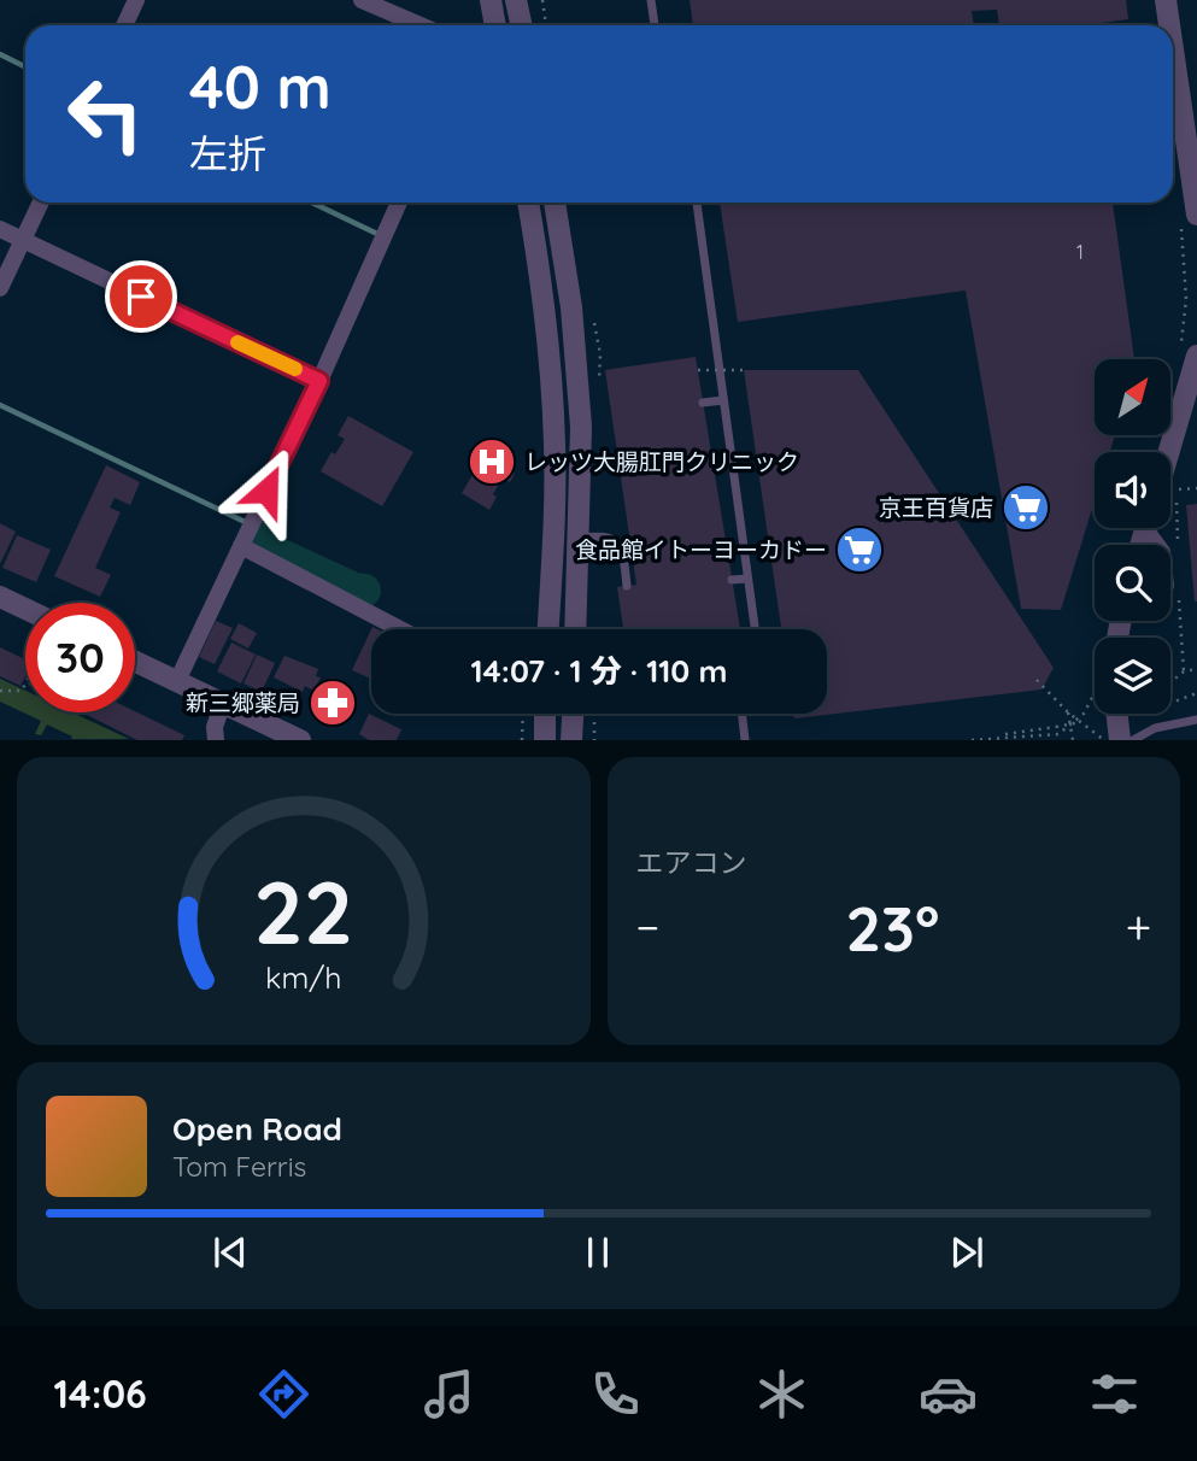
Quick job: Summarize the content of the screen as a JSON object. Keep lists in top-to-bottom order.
{
  "places": {
    "hospital": ["レッツ大腸肛門クリニック"],
    "supermarket": ["京王百貨店", "食品館イトーヨーカドー"],
    "pharmacy": ["新三郷薬局"]
  },
  "house_numbers": ["1"],
  "north": "top right",
  "page": {
    "turn": ["40 m", "左折"],
    "limit": "30",
    "trip": "14:07 · 1 分 · 110 m",
    "tile": "エアコン",
    "heat": ["−", "23°", "+"],
    "song": ["Open Road", "Tom Ferris"],
    "tabs": "14:06",
    "gauge": ["22", "km/h"]
  }
}
